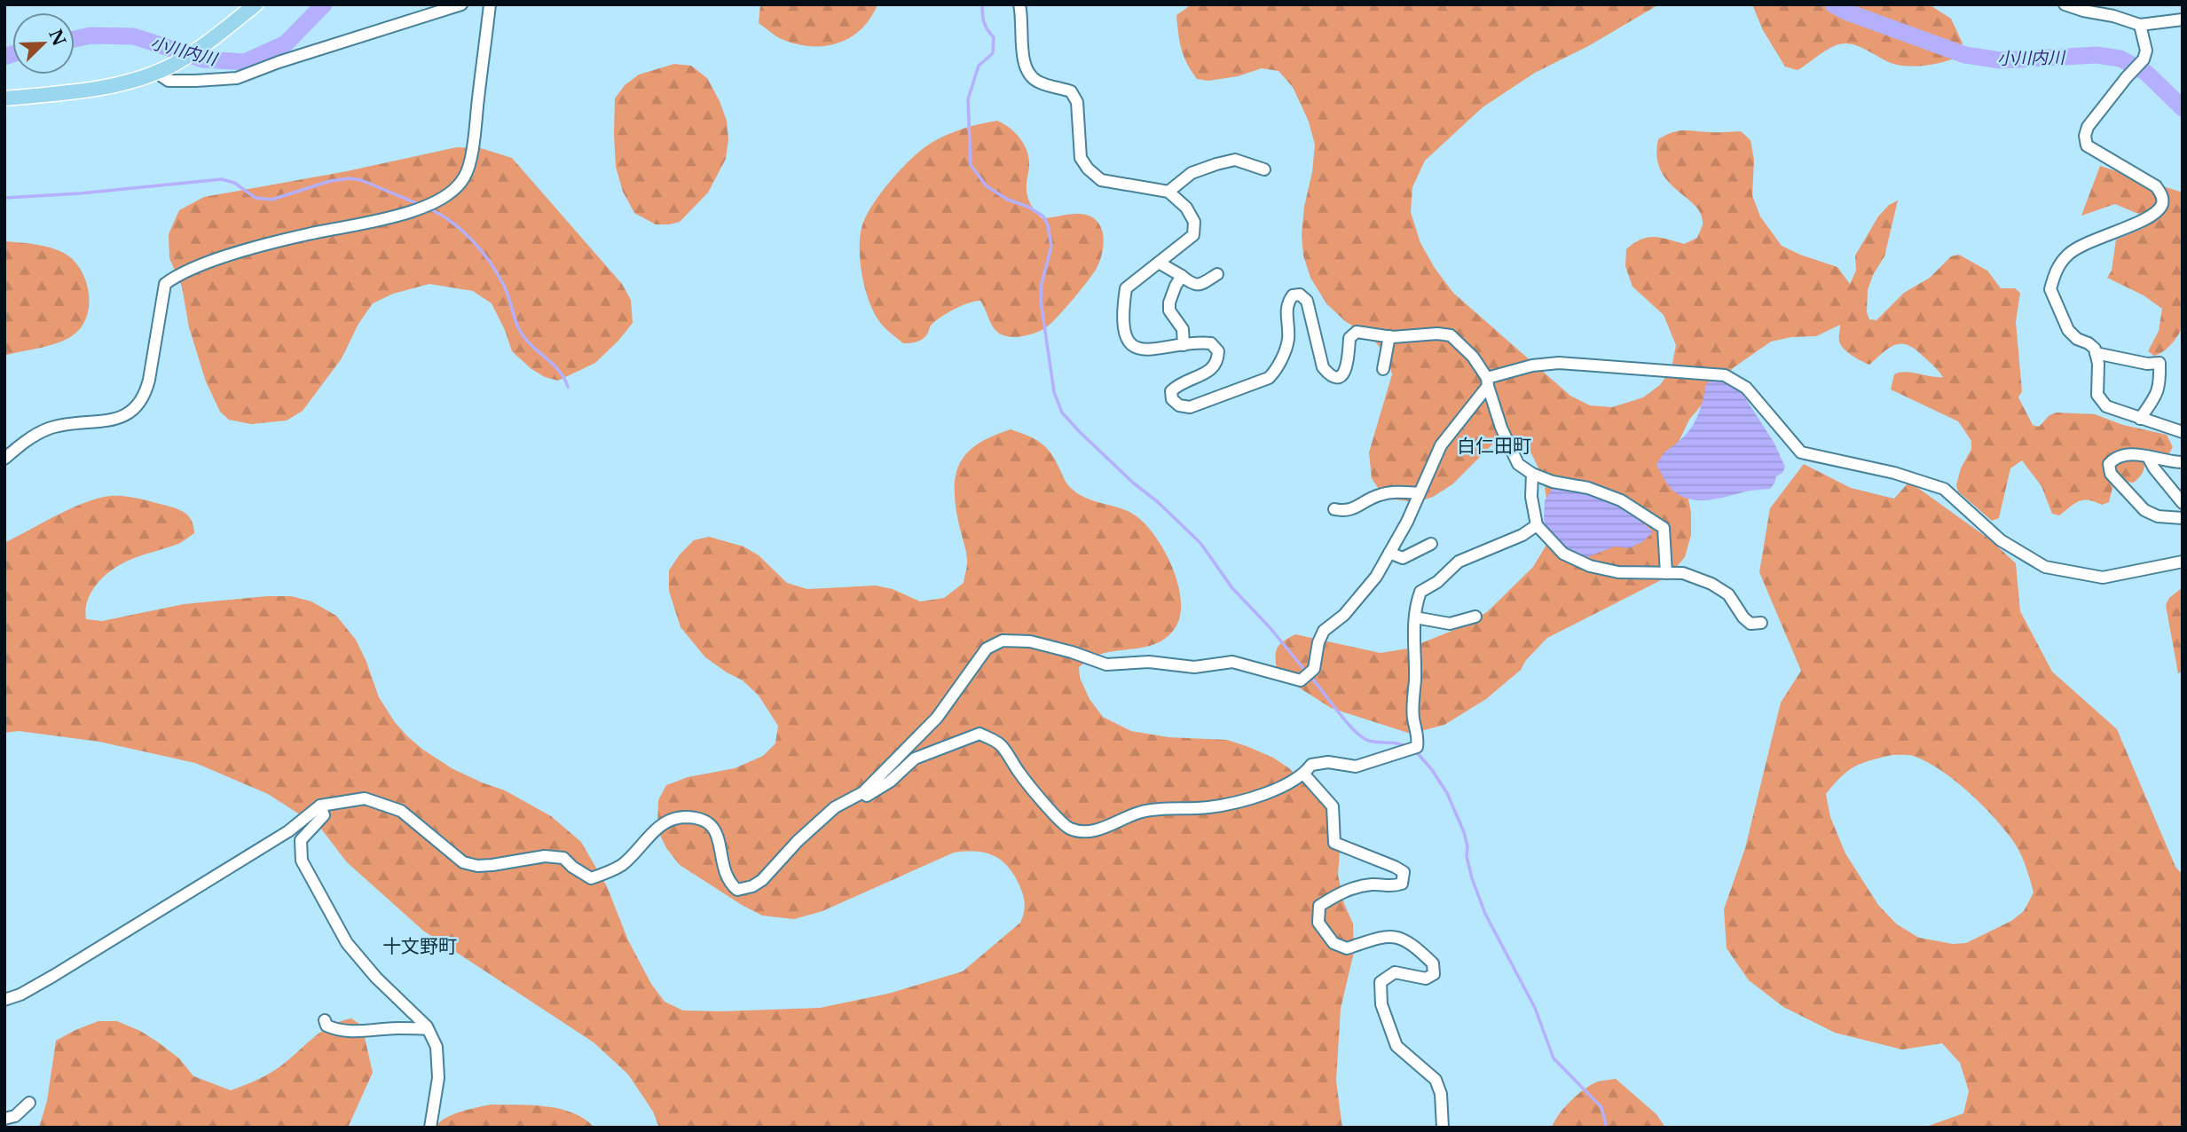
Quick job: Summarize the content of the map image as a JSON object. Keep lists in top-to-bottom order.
{
  "districts": ["白仁田町", "十文野町"],
  "water": ["小川内川"],
  "north": "top right"
}
